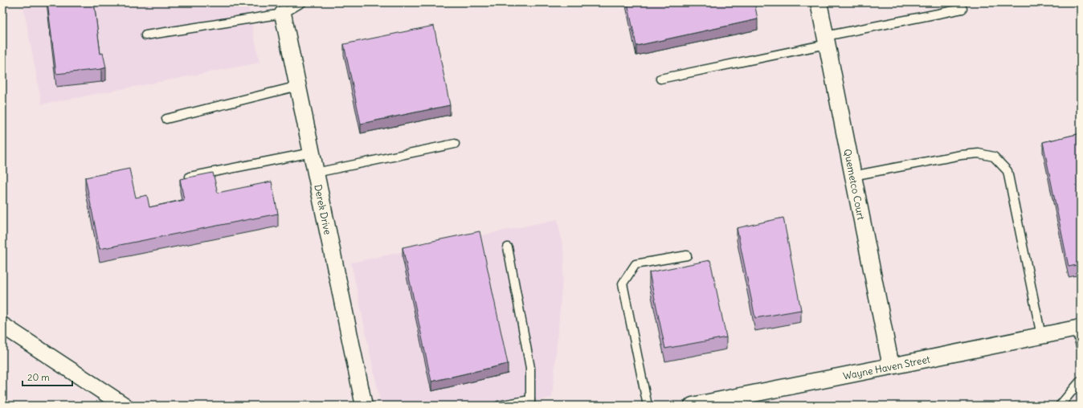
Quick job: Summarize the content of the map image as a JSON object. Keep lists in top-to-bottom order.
{
  "streets": {
    "street": ["Quemetco Court", "Derek Drive", "Wayne Haven Street"]
  },
  "crossings": [
    ["Quemetco Court", "Wayne Haven Street"]
  ],
  "scale_bar": "20 m"
}
